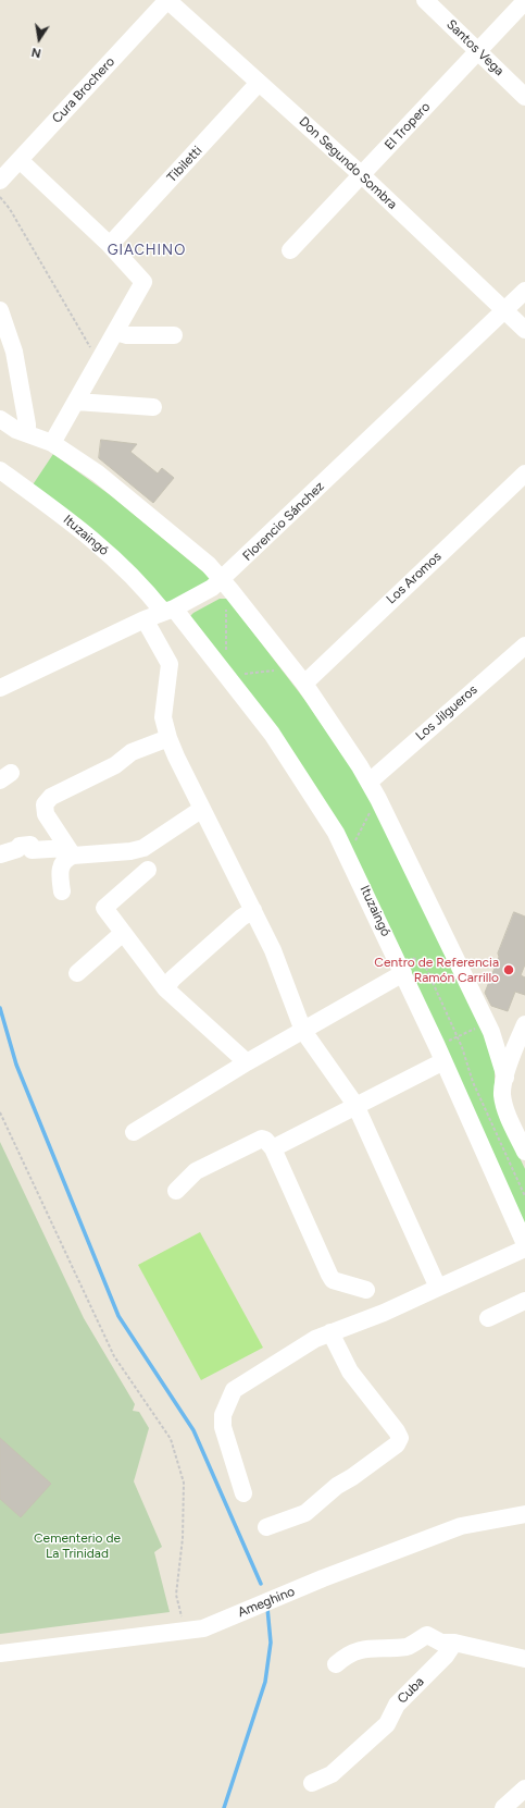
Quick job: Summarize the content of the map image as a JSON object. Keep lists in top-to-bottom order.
{
  "streets": {
    "street": [
      "Santos Vega",
      "Cura Brochero",
      "El Tropero",
      "Don Segundo Sombra",
      "Tibiletti",
      "Florencio Sánchez",
      "Ituzaingó",
      "Los Aromos",
      "Los Jilgueros",
      "Ameghino",
      "Cuba"
    ]
  },
  "crossings": [
    ["Santos Vega", "El Tropero"],
    ["Cura Brochero", "Don Segundo Sombra"],
    ["El Tropero", "Don Segundo Sombra"],
    ["Don Segundo Sombra", "Tibiletti"],
    ["Don Segundo Sombra", "Florencio Sánchez"],
    ["Florencio Sánchez", "Ituzaingó"]
  ],
  "districts": ["GIACHINO"],
  "parks": ["Cementerio de La Trinidad"],
  "places": ["Centro de Referencia Ramón Carrillo"],
  "north": "bottom"
}
